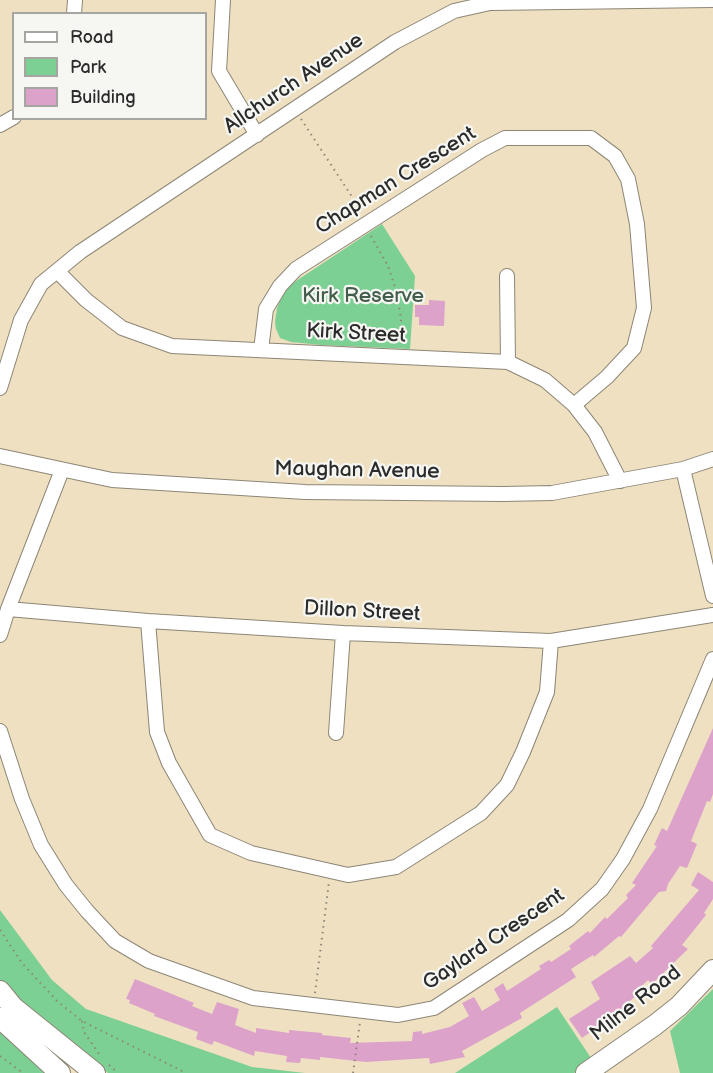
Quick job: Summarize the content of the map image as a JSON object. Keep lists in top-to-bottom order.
{
  "streets": {
    "main road": ["Milne Road"],
    "street": [
      "Allchurch Avenue",
      "Chapman Crescent",
      "Kirk Street",
      "Maughan Avenue",
      "Dillon Street",
      "Gaylard Crescent"
    ]
  },
  "crossings": [
    ["Allchurch Avenue", "Kirk Street"],
    ["Chapman Crescent", "Kirk Street"],
    ["Kirk Street", "Maughan Avenue"]
  ],
  "parks": ["Kirk Reserve"],
  "legend": ["Road", "Park", "Building"]
}
